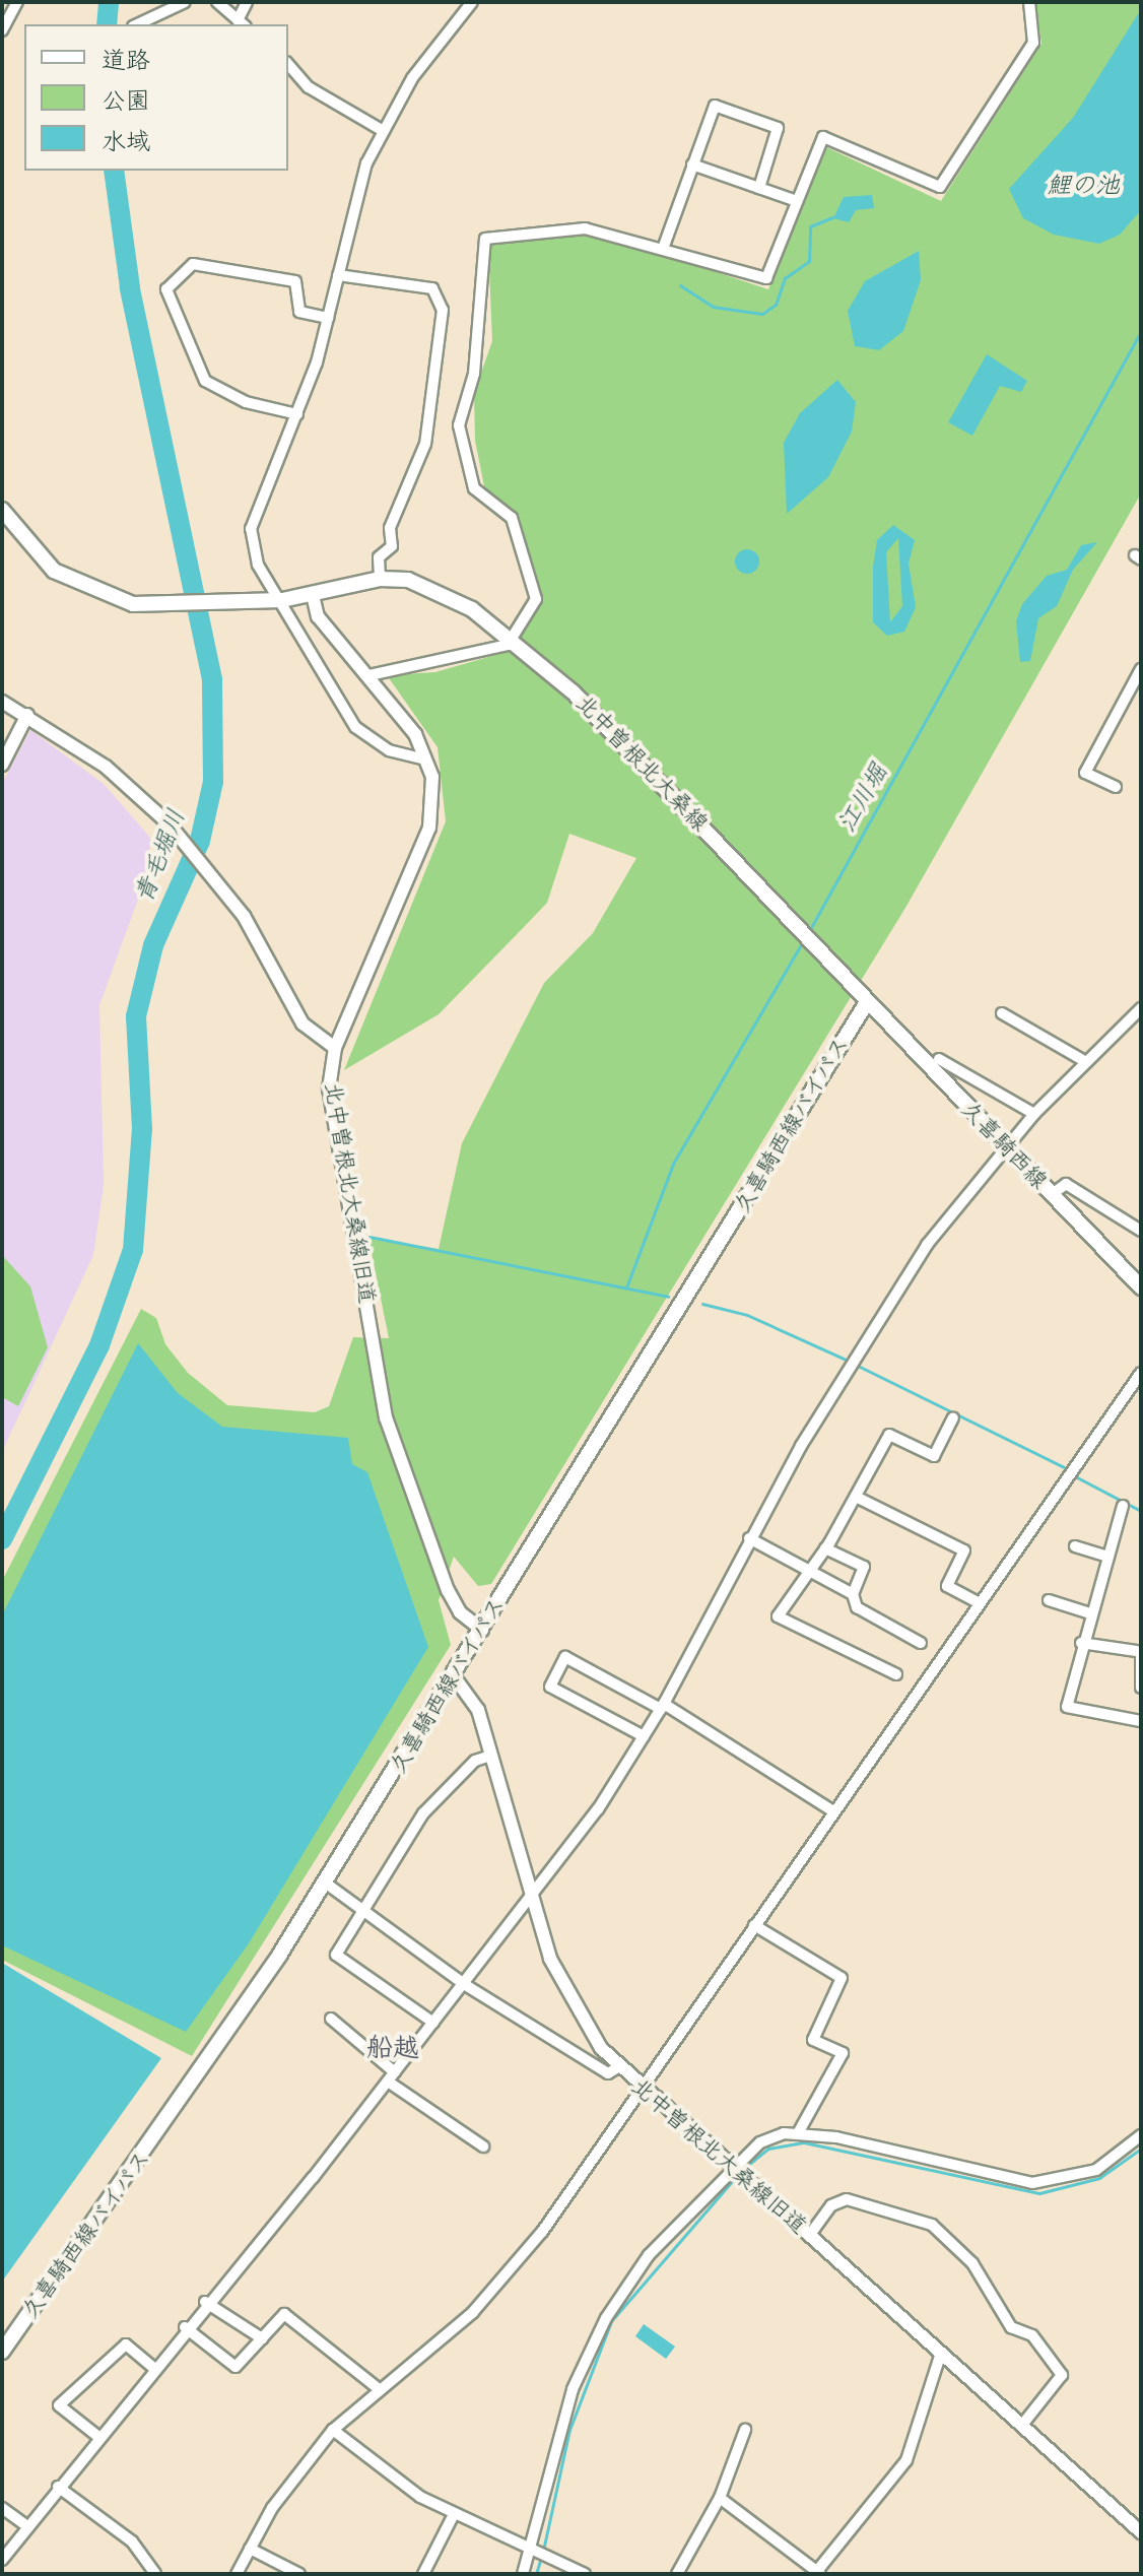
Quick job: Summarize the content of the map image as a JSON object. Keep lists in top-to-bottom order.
{
  "streets": {
    "main road": ["北中曽根北大桑線", "久喜騎西線バイパス", "久喜騎西線"],
    "street": ["北中曽根北大桑線旧道"]
  },
  "crossings": [
    ["北中曽根北大桑線", "久喜騎西線バイパス"],
    ["北中曽根北大桑線", "久喜騎西線"],
    ["北中曽根北大桑線", "北中曽根北大桑線旧道"],
    ["久喜騎西線バイパス", "久喜騎西線"],
    ["久喜騎西線バイパス", "北中曽根北大桑線旧道"]
  ],
  "districts": ["船越"],
  "water": ["鯉の池", "江川堀", "青毛堀川"],
  "legend": ["道路", "公園", "水域"]
}
